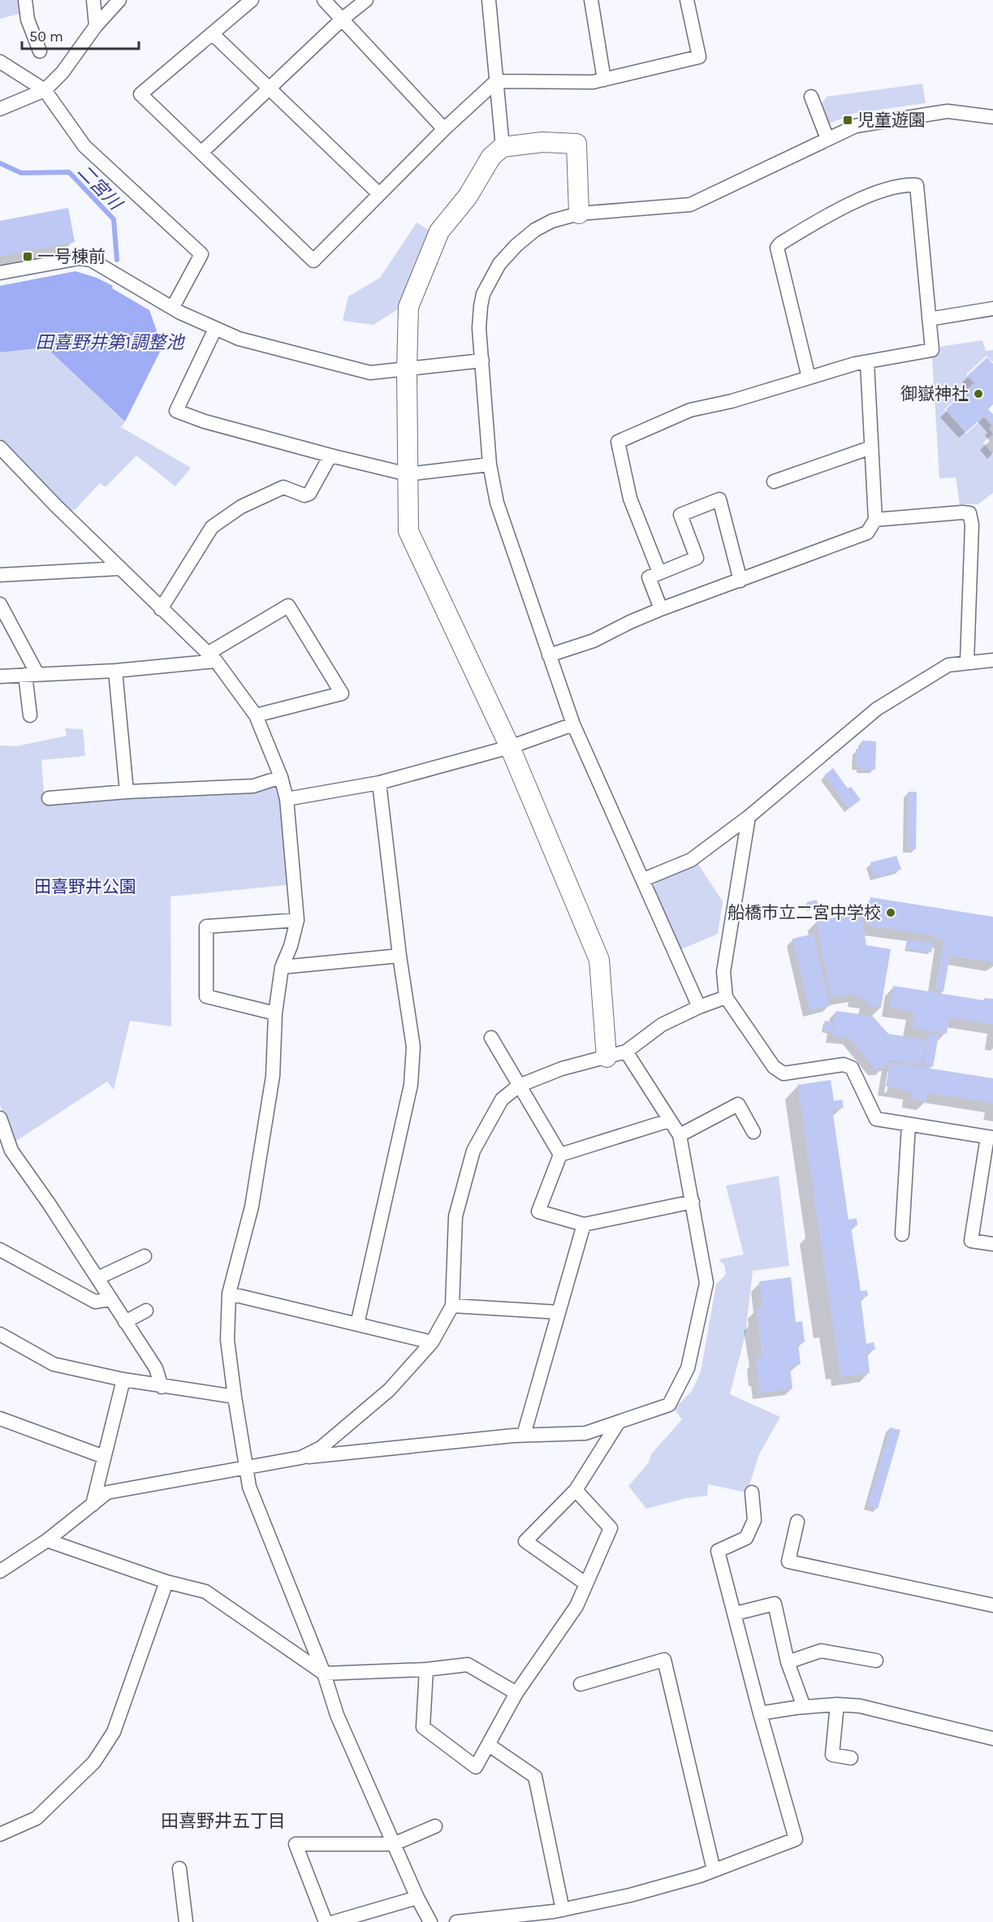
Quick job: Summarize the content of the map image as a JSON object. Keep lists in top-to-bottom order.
{
  "districts": ["田喜野井五丁目"],
  "water": ["二宮川", "田喜野井第1調整池"],
  "parks": ["田喜野井公園"],
  "places": {
    "transit": ["児童遊園", "一号棟前"],
    "other": ["御嶽神社", "船橋市立二宮中学校"]
  },
  "scale_bar": "50 m"
}
